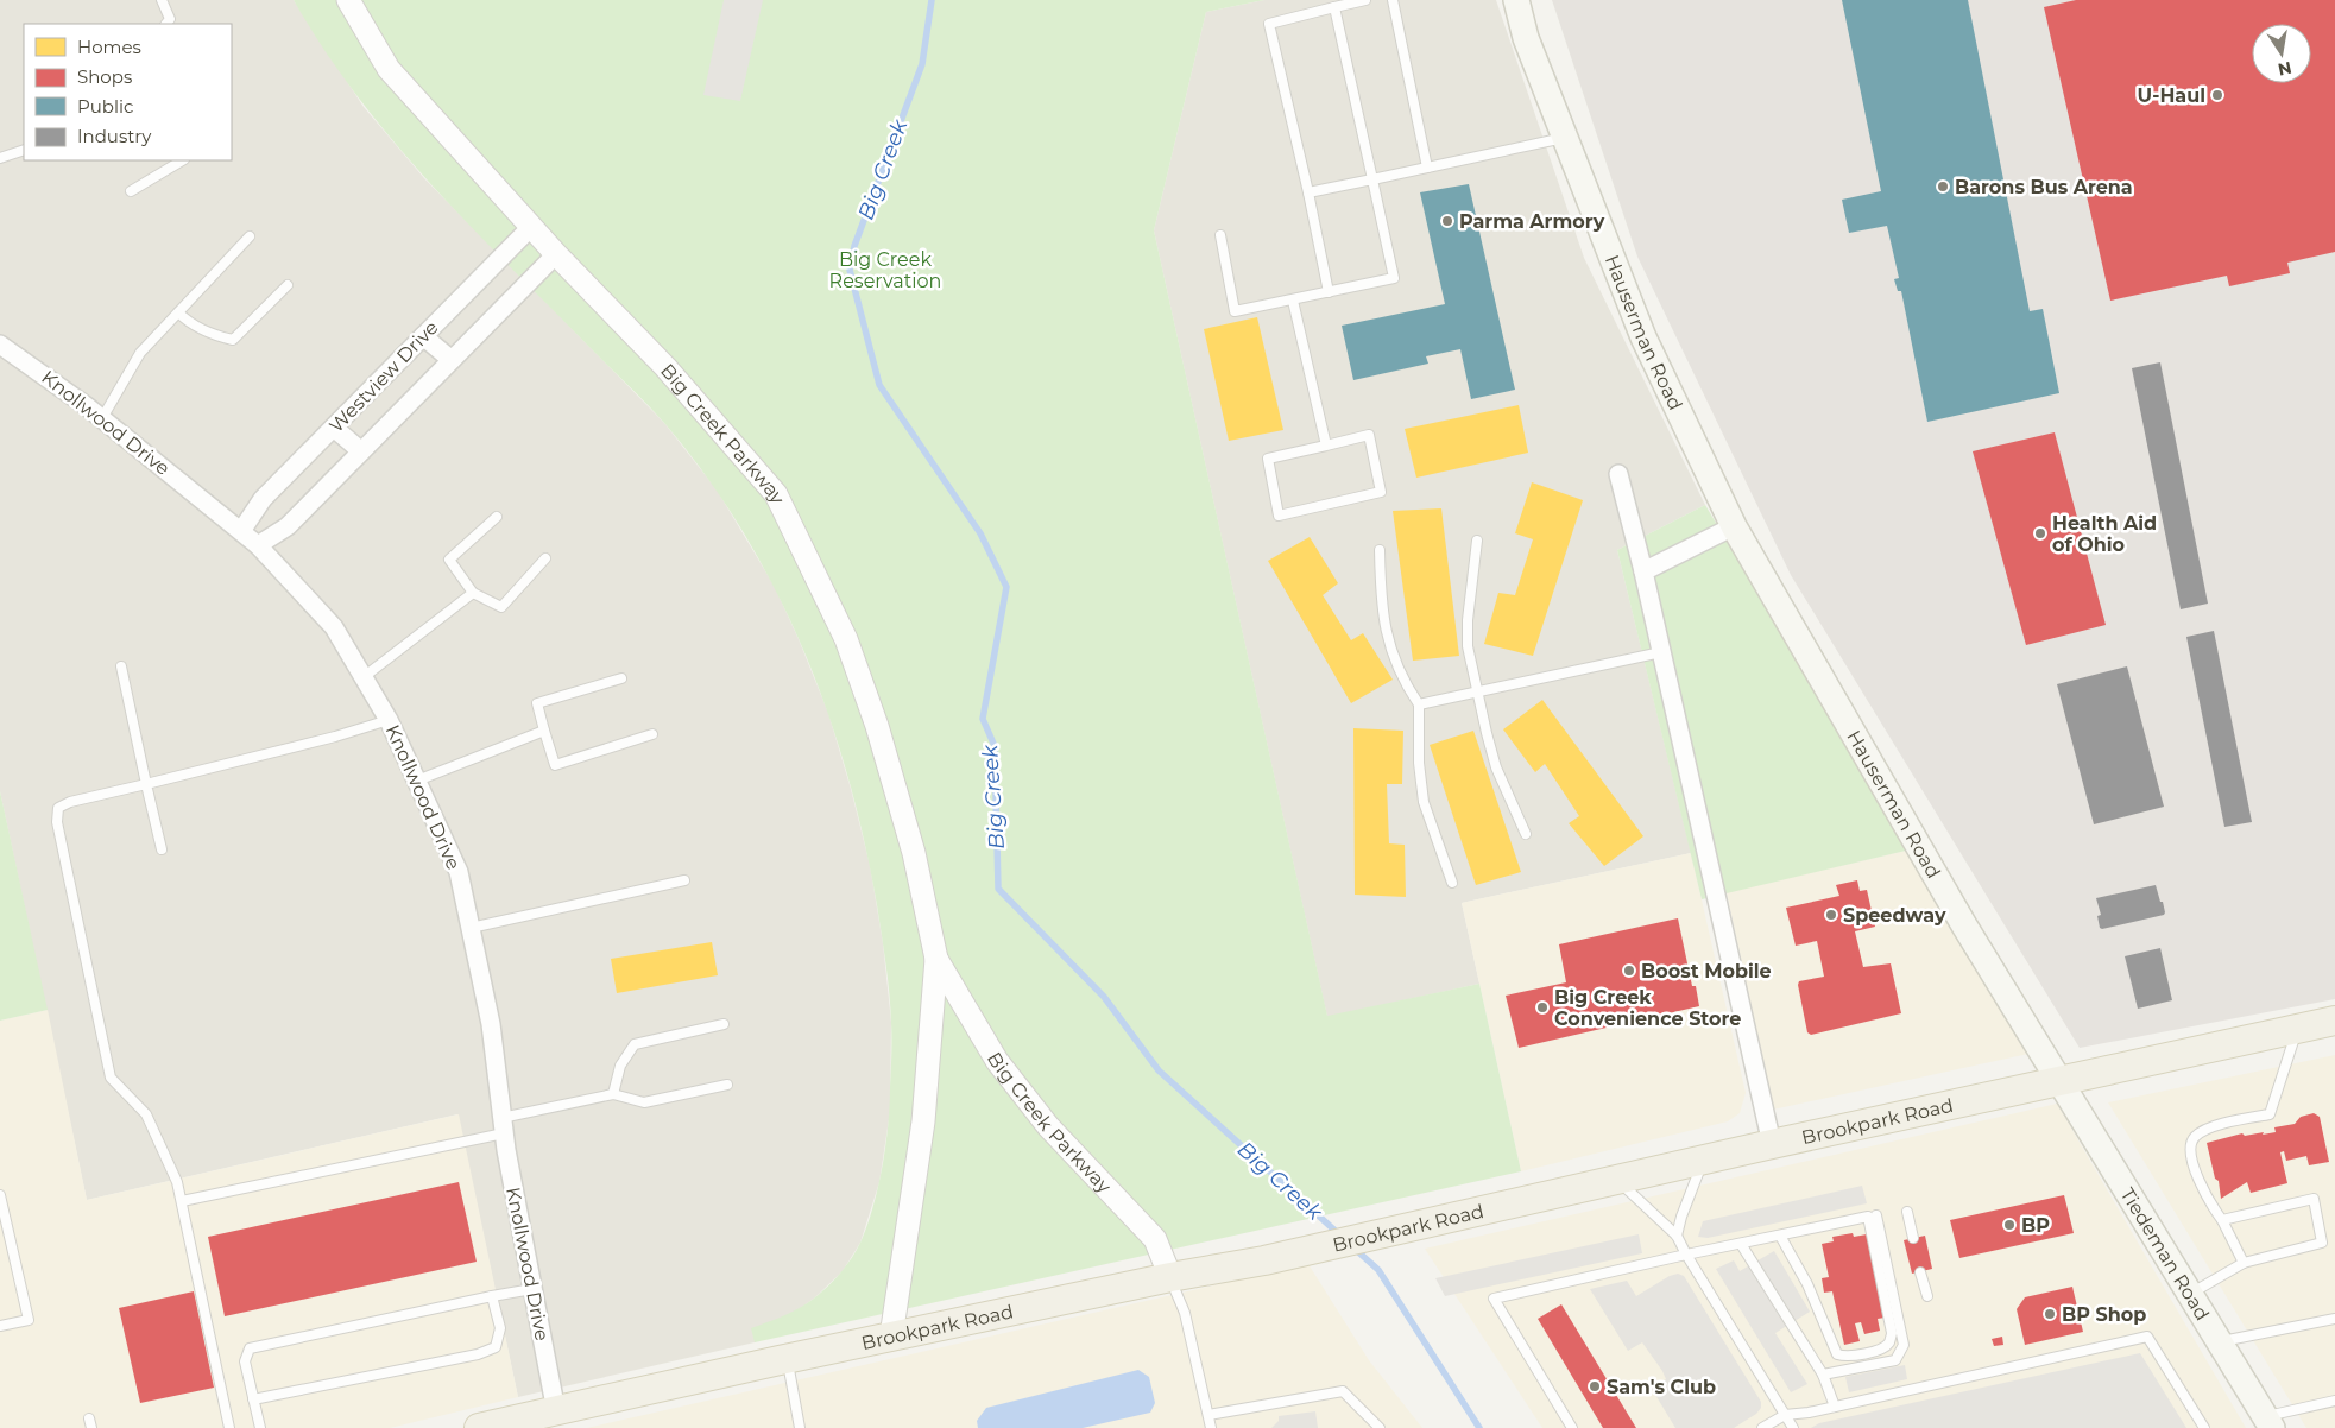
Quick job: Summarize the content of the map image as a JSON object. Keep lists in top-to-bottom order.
{
  "streets": {
    "main road": ["Hauserman Road", "Brookpark Road", "Tiedeman Road"],
    "street": ["Westview Drive", "Knollwood Drive", "Big Creek Parkway"]
  },
  "crossings": [
    ["Hauserman Road", "Brookpark Road"],
    ["Hauserman Road", "Tiedeman Road"],
    ["Westview Drive", "Knollwood Drive"],
    ["Westview Drive", "Big Creek Parkway"],
    ["Knollwood Drive", "Brookpark Road"],
    ["Big Creek Parkway", "Brookpark Road"],
    ["Brookpark Road", "Tiedeman Road"]
  ],
  "water": ["Big Creek"],
  "parks": ["Big Creek Reservation"],
  "places": [
    "U-Haul",
    "Barons Bus Arena",
    "Parma Armory",
    "Health Aid of Ohio",
    "Speedway",
    "Boost Mobile",
    "Big Creek Convenience Store",
    "BP",
    "BP Shop",
    "Sam's Club"
  ],
  "legend": [
    "Homes",
    "Shops",
    "Public",
    "Industry"
  ],
  "north": "bottom"
}
